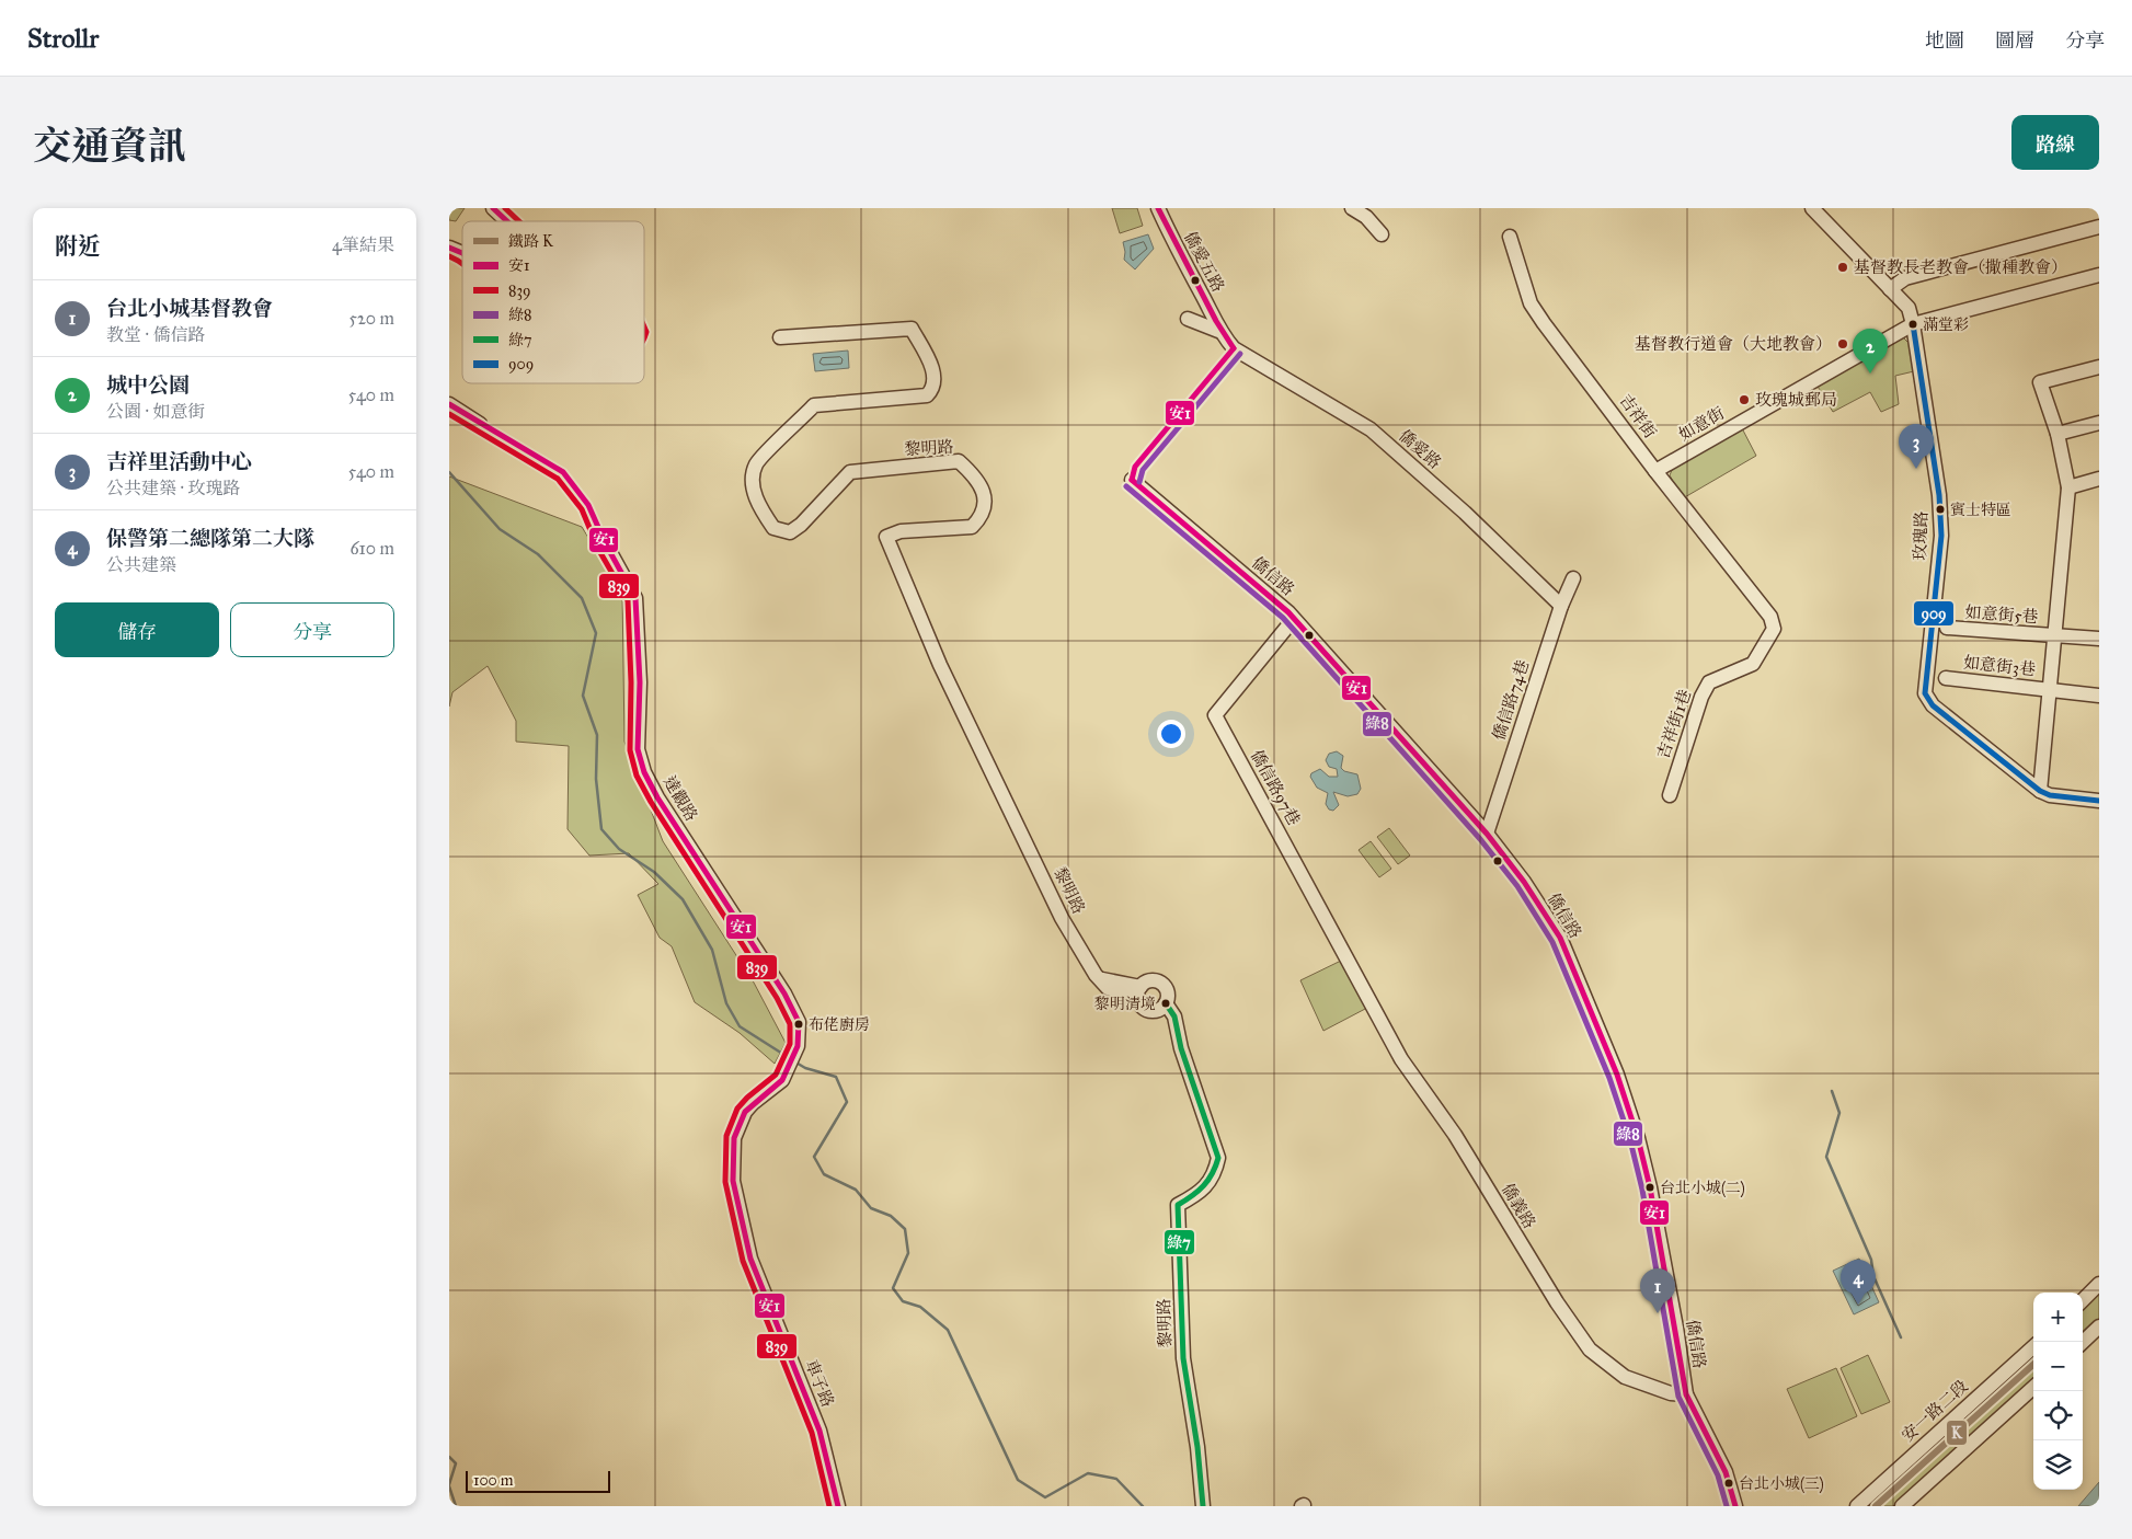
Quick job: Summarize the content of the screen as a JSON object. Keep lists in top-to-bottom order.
{
  "streets": {
    "street": [
      "僑愛五路",
      "吉祥街",
      "如意街",
      "黎明路",
      "僑愛路",
      "玫瑰路",
      "僑信路",
      "如意街5巷",
      "如意街3巷",
      "僑信路74巷",
      "吉祥街1巷",
      "僑信路97巷",
      "達觀路",
      "僑義路",
      "車子路",
      "安一路二段"
    ]
  },
  "crossings": [
    ["僑愛五路", "僑愛路"],
    ["吉祥街", "如意街"],
    ["吉祥街", "吉祥街1巷"],
    ["如意街", "玫瑰路"],
    ["僑愛路", "僑信路74巷"],
    ["僑信路", "僑信路74巷"],
    ["僑信路", "僑信路97巷"],
    ["僑信路", "僑義路"],
    ["僑信路97巷", "僑義路"],
    ["達觀路", "車子路"]
  ],
  "places": [
    "基督教長老教會（撒種教會）",
    "滿堂彩",
    "基督教行道會（大地教會）",
    "玫瑰城郵局",
    "賓士特區",
    "黎明清境",
    "布佬廚房",
    "台北小城(二)",
    "台北小城(三)"
  ],
  "lines": [
    "transit line 安1",
    "transit line 839",
    "transit line 909",
    "transit line 綠8",
    "transit line 綠7",
    "rail line K"
  ],
  "legend": [
    "鐵路 K",
    "安1",
    "839",
    "綠8",
    "綠7",
    "909"
  ],
  "scale_bar": "100 m",
  "page": {
    "header": "Strollr",
    "nav": ["地圖", "圖層", "分享"],
    "title": "交通資訊",
    "buttons": [
      "路線",
      ["儲存", "分享"]
    ],
    "heading": ["附近", "4筆結果"],
    "list": [
      {
        "mark": "1",
        "name": "台北小城基督教會",
        "note": "教堂 · 僑信路",
        "value": "520 m"
      },
      {
        "mark": "2",
        "name": "城中公園",
        "note": "公園 · 如意街",
        "value": "540 m"
      },
      {
        "mark": "3",
        "name": "吉祥里活動中心",
        "note": "公共建築 · 玫瑰路",
        "value": "540 m"
      },
      {
        "mark": "4",
        "name": "保警第二總隊第二大隊",
        "note": "公共建築",
        "value": "610 m"
      }
    ],
    "pins": [
      "2",
      "3",
      "4",
      "1"
    ],
    "map_buttons": ["+", "−"],
    "scale": "100 m"
  }
}
